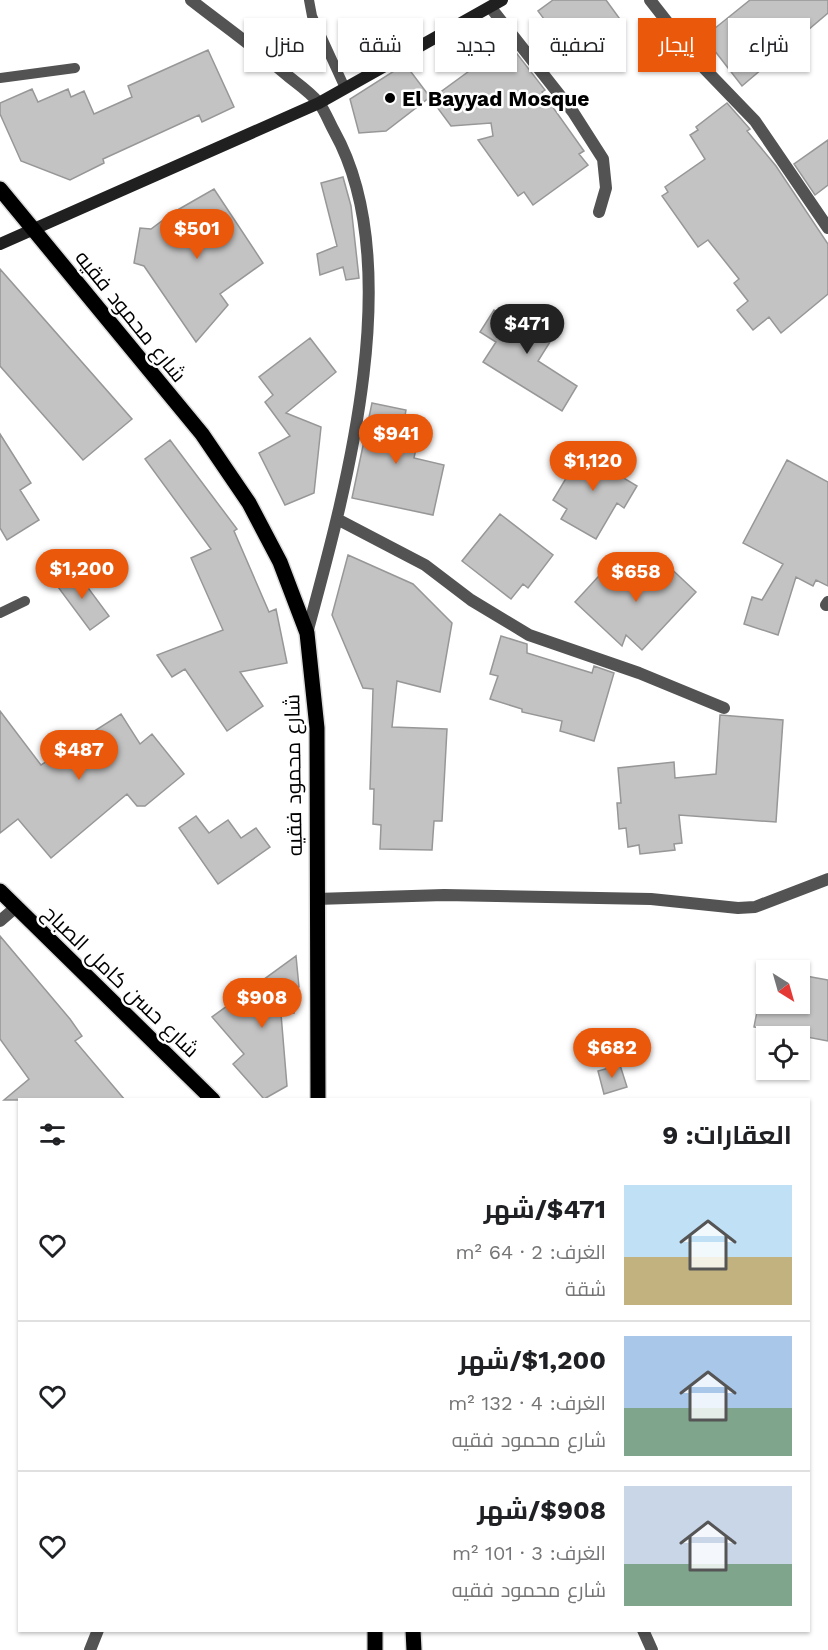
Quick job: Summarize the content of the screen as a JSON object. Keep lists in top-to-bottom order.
{
  "streets": {
    "main road": ["شارع محمود فقيه", "شارع حسن كامل الصباح"]
  },
  "places": ["El Bayyad Mosque"],
  "north": "bottom right",
  "page": {
    "chip": [
      "شراء",
      "إيجار",
      "تصفية",
      "جديد",
      "شقة",
      "منزل"
    ],
    "price": [
      "$501",
      "$471",
      "$941",
      "$1,120",
      "$1,200",
      "$658",
      "$487",
      "$908",
      "$682"
    ],
    "heading": "العقارات: 9",
    "list": [
      {
        "name": "$471/شهر",
        "note": "الغرف: 2 · 64 m² · شقة"
      },
      {
        "name": "$1,200/شهر",
        "note": "الغرف: 4 · 132 m² · شارع محمود فقيه"
      },
      {
        "name": "$908/شهر",
        "note": "الغرف: 3 · 101 m² · شارع محمود فقيه"
      }
    ]
  }
}
